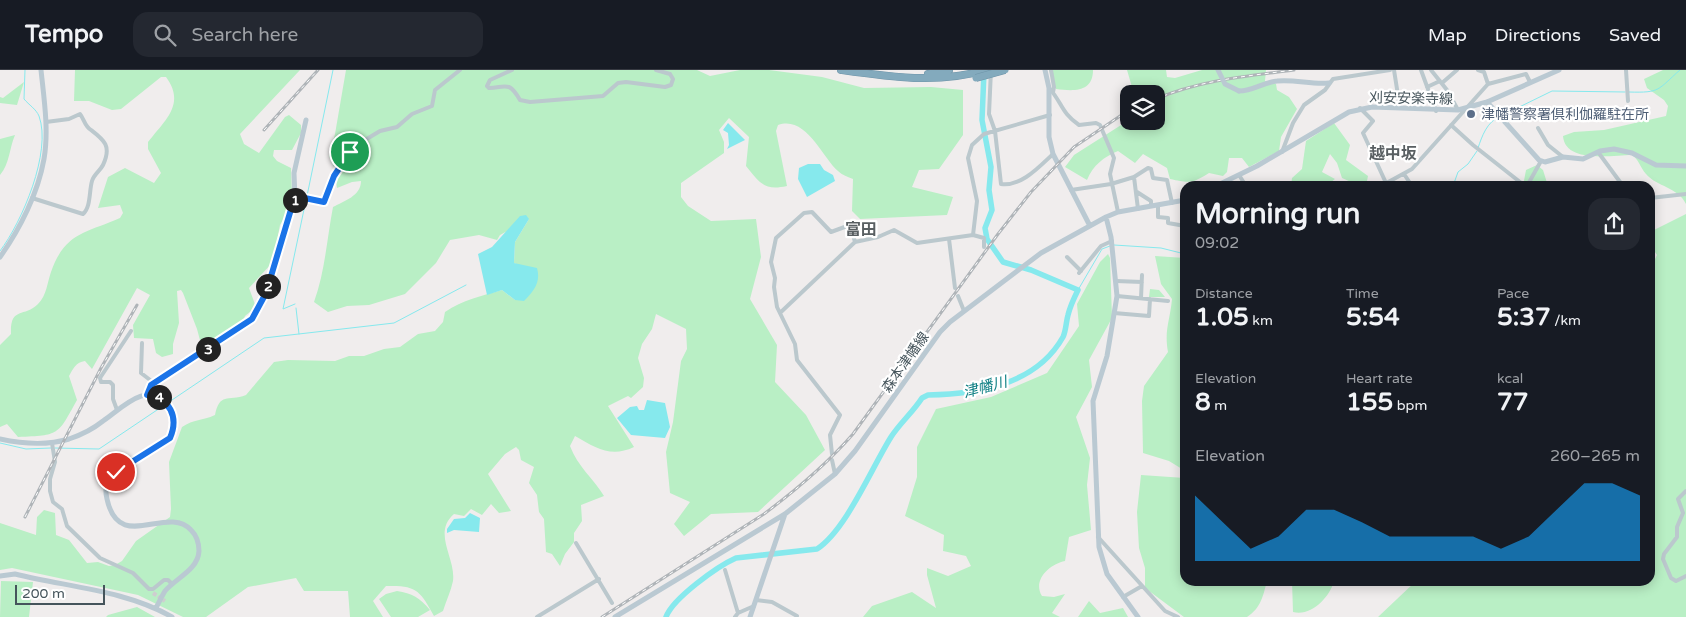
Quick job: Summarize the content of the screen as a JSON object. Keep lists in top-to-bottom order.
{
  "streets": {
    "street": ["刈安安楽寺線", "森本津幡線"]
  },
  "districts": ["越中坂", "富田"],
  "water": ["津幡川"],
  "places": ["津幡警察署倶利伽羅駐在所"],
  "scale_bar": "200 m",
  "page": {
    "header": "Tempo",
    "search": "Search here",
    "nav": ["Map", "Directions", "Saved"],
    "heading": ["Morning run", "09:02"],
    "pins": [
      "1",
      "2",
      "3",
      "4"
    ],
    "stats": [
      ["Distance", "1.05 km"],
      ["Time", "5:54"],
      ["Pace", "5:37 /km"],
      ["Elevation", "8 m"],
      ["Heart rate", "155 bpm"],
      ["kcal", "77"]
    ],
    "chart": ["Elevation", "260–265 m"],
    "scale": "200 m"
  }
}
